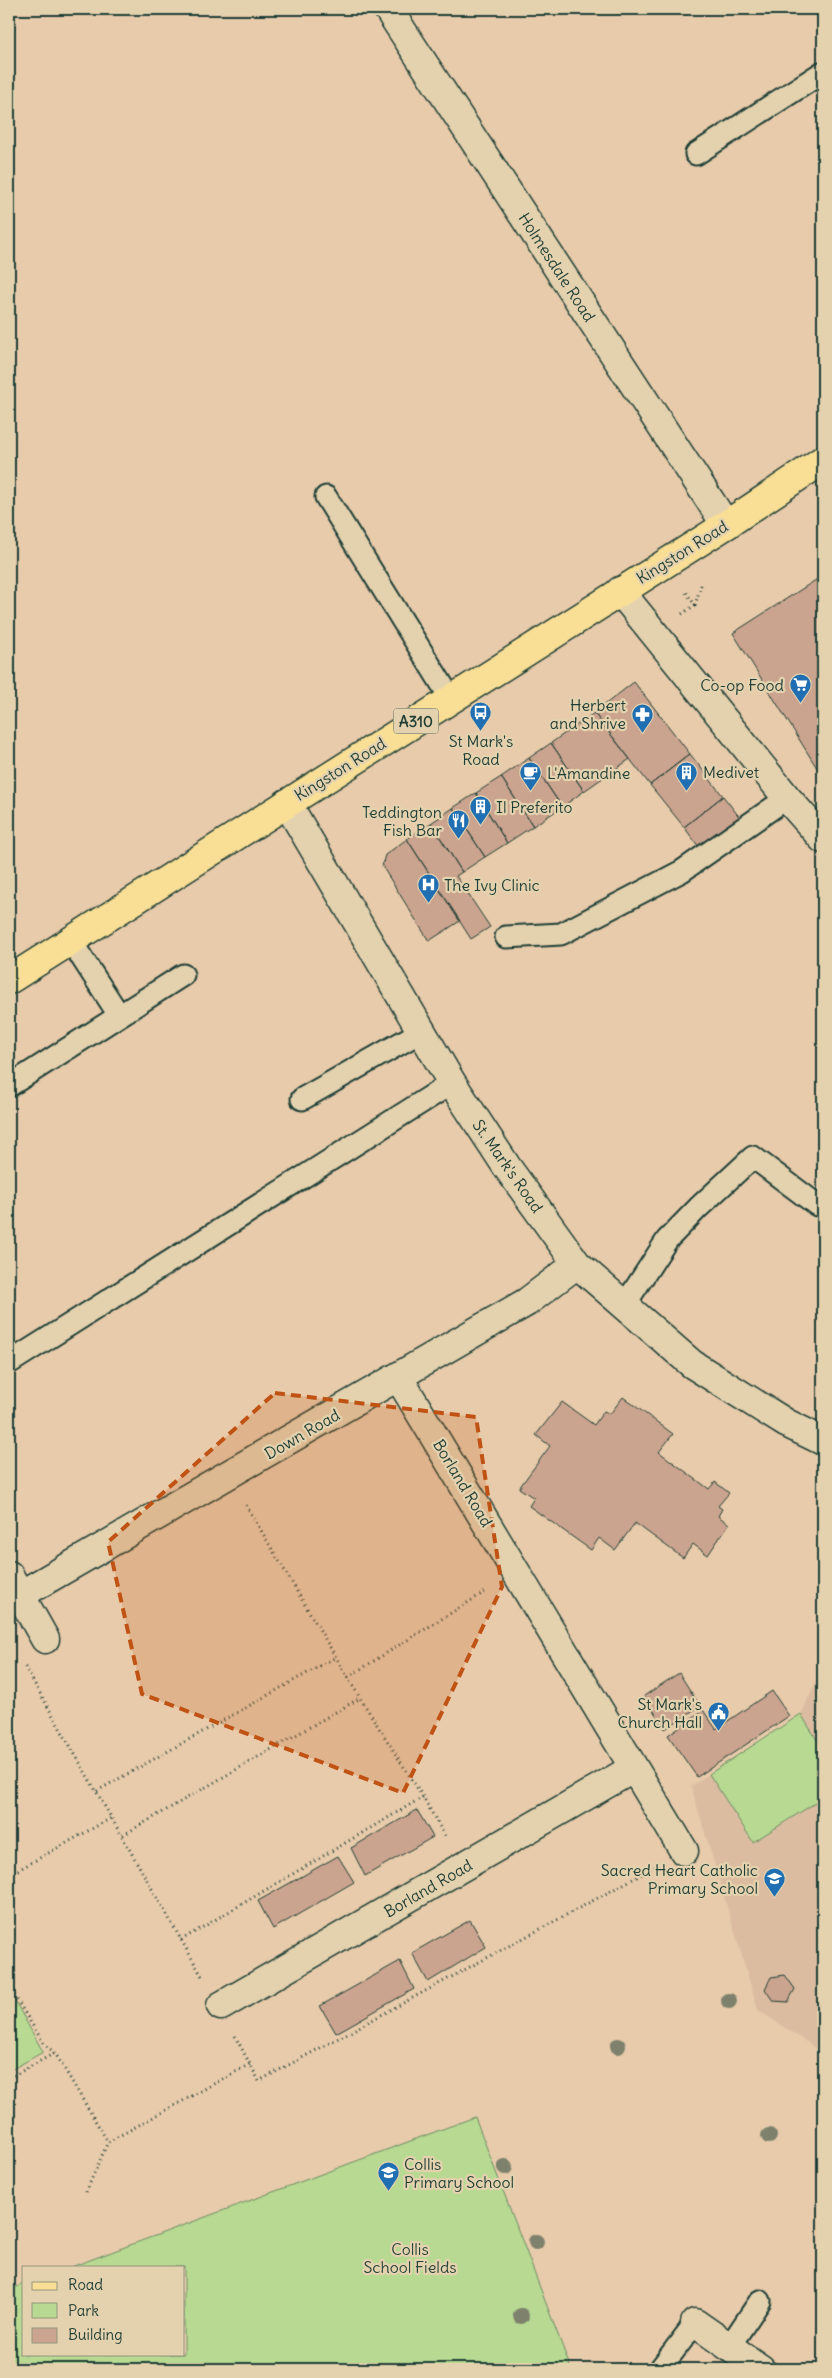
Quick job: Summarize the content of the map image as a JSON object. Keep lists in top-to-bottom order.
{
  "streets": {
    "main road": ["Kingston Road", "A310"],
    "street": [
      "Holmesdale Road",
      "St. Mark's Road",
      "Down Road",
      "Borland Road"
    ]
  },
  "crossings": [
    ["Holmesdale Road", "Kingston Road"],
    ["Kingston Road", "St. Mark's Road"],
    ["St. Mark's Road", "Down Road"],
    ["Down Road", "Borland Road"]
  ],
  "parks": ["Collis School Fields"],
  "places": {
    "supermarket": ["Co-op Food"],
    "bus stop": ["St Mark's Road"],
    "pharmacy": ["Herbert and Shrive"],
    "building": ["Medivet", "Il Preferito"],
    "cafe": ["L'Amandine"],
    "restaurant": ["Teddington Fish Bar"],
    "hospital": ["The Ivy Clinic"],
    "public building": ["St Mark's Church Hall"],
    "school or university": ["Sacred Heart Catholic Primary School", "Collis Primary School"]
  },
  "legend": ["Road", "Park", "Building"]
}
